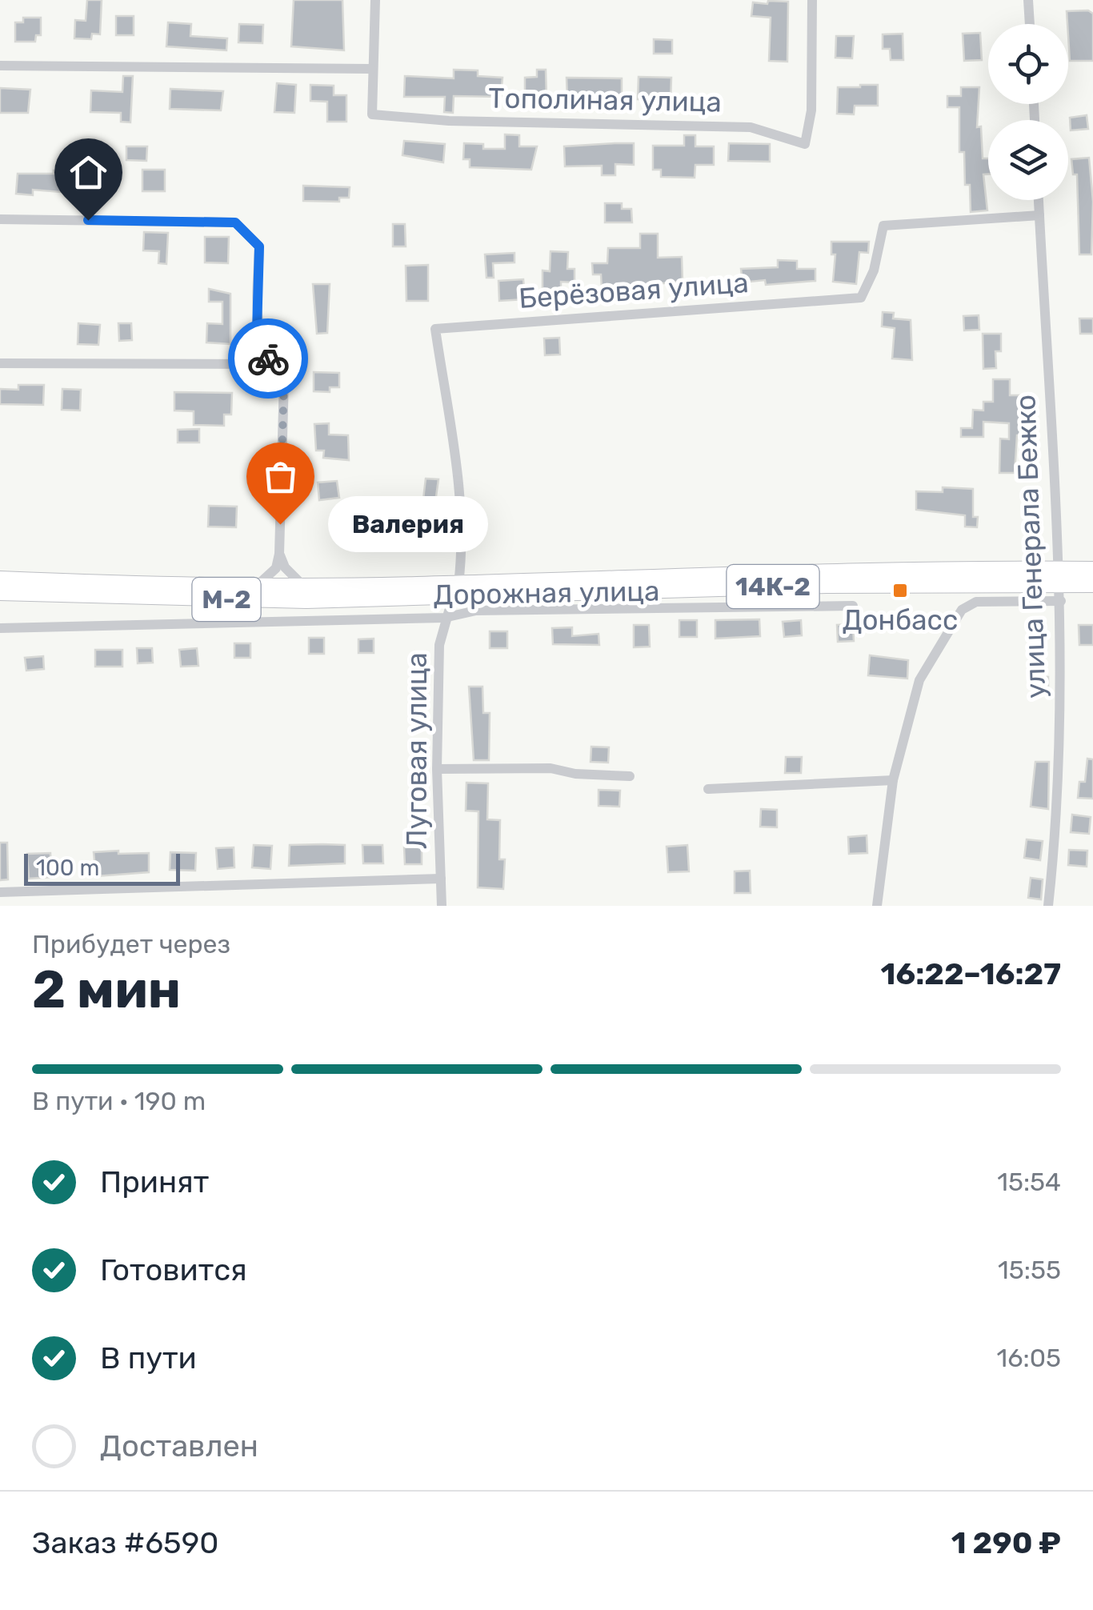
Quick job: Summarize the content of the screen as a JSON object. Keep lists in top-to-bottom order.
{
  "streets": {
    "main road": ["14К-2", "Дорожная улица", "М-2"],
    "street": [
      "Тополиная улица",
      "Берёзовая улица",
      "улица Генерала Бежко",
      "Луговая улица"
    ]
  },
  "crossings": [
    ["Берёзовая улица", "улица Генерала Бежко"],
    ["Берёзовая улица", "Дорожная улица"],
    ["Берёзовая улица", "Луговая улица"],
    ["улица Генерала Бежко", "Дорожная улица"],
    ["Дорожная улица", "Луговая улица"]
  ],
  "places": {
    "other": ["Валерия"],
    "transit": ["Донбасс"]
  },
  "scale_bar": "100 m",
  "page": {
    "bubble": "Валерия",
    "scale": "100 m",
    "heading": ["2 мин", "Прибудет через", "16:22–16:27"],
    "panel": ["Заказ #6590", "1 290 ₽"],
    "bar": "В пути · 190 m",
    "list": [
      ["Принят", "15:54"],
      ["Готовится", "15:55"],
      ["В пути", "16:05"],
      "Доставлен"
    ]
  }
}
